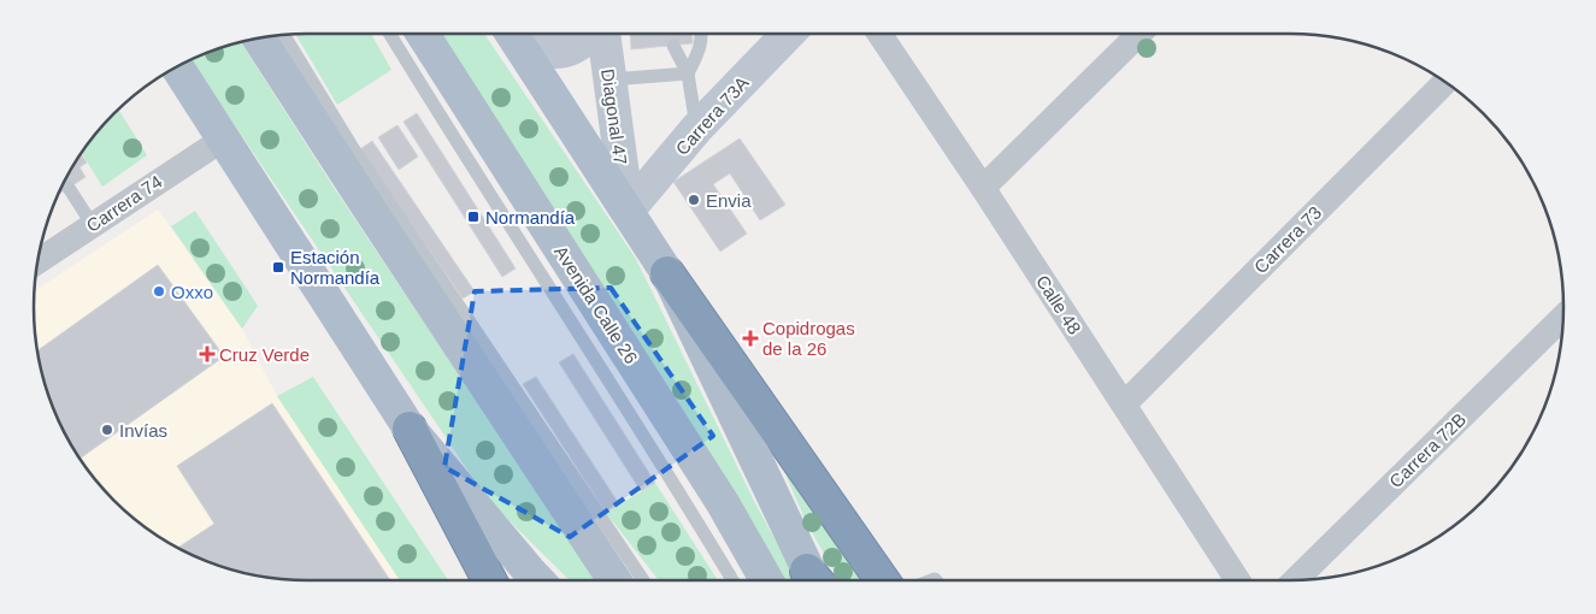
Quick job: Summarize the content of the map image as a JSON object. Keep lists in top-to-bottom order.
{
  "streets": {
    "main road": ["Avenida Calle 26"],
    "street": [
      "Carrera 73A",
      "Diagonal 47",
      "Carrera 74",
      "Carrera 73",
      "Calle 48",
      "Carrera 72B"
    ]
  },
  "crossings": [
    ["Carrera 73A", "Diagonal 47"],
    ["Carrera 73", "Calle 48"]
  ],
  "places": {
    "other": ["Envia", "Oxxo", "Invías"],
    "transit": ["Normandía", "Estación Normandía"],
    "health": ["Copidrogas de la 26", "Cruz Verde"]
  }
}
